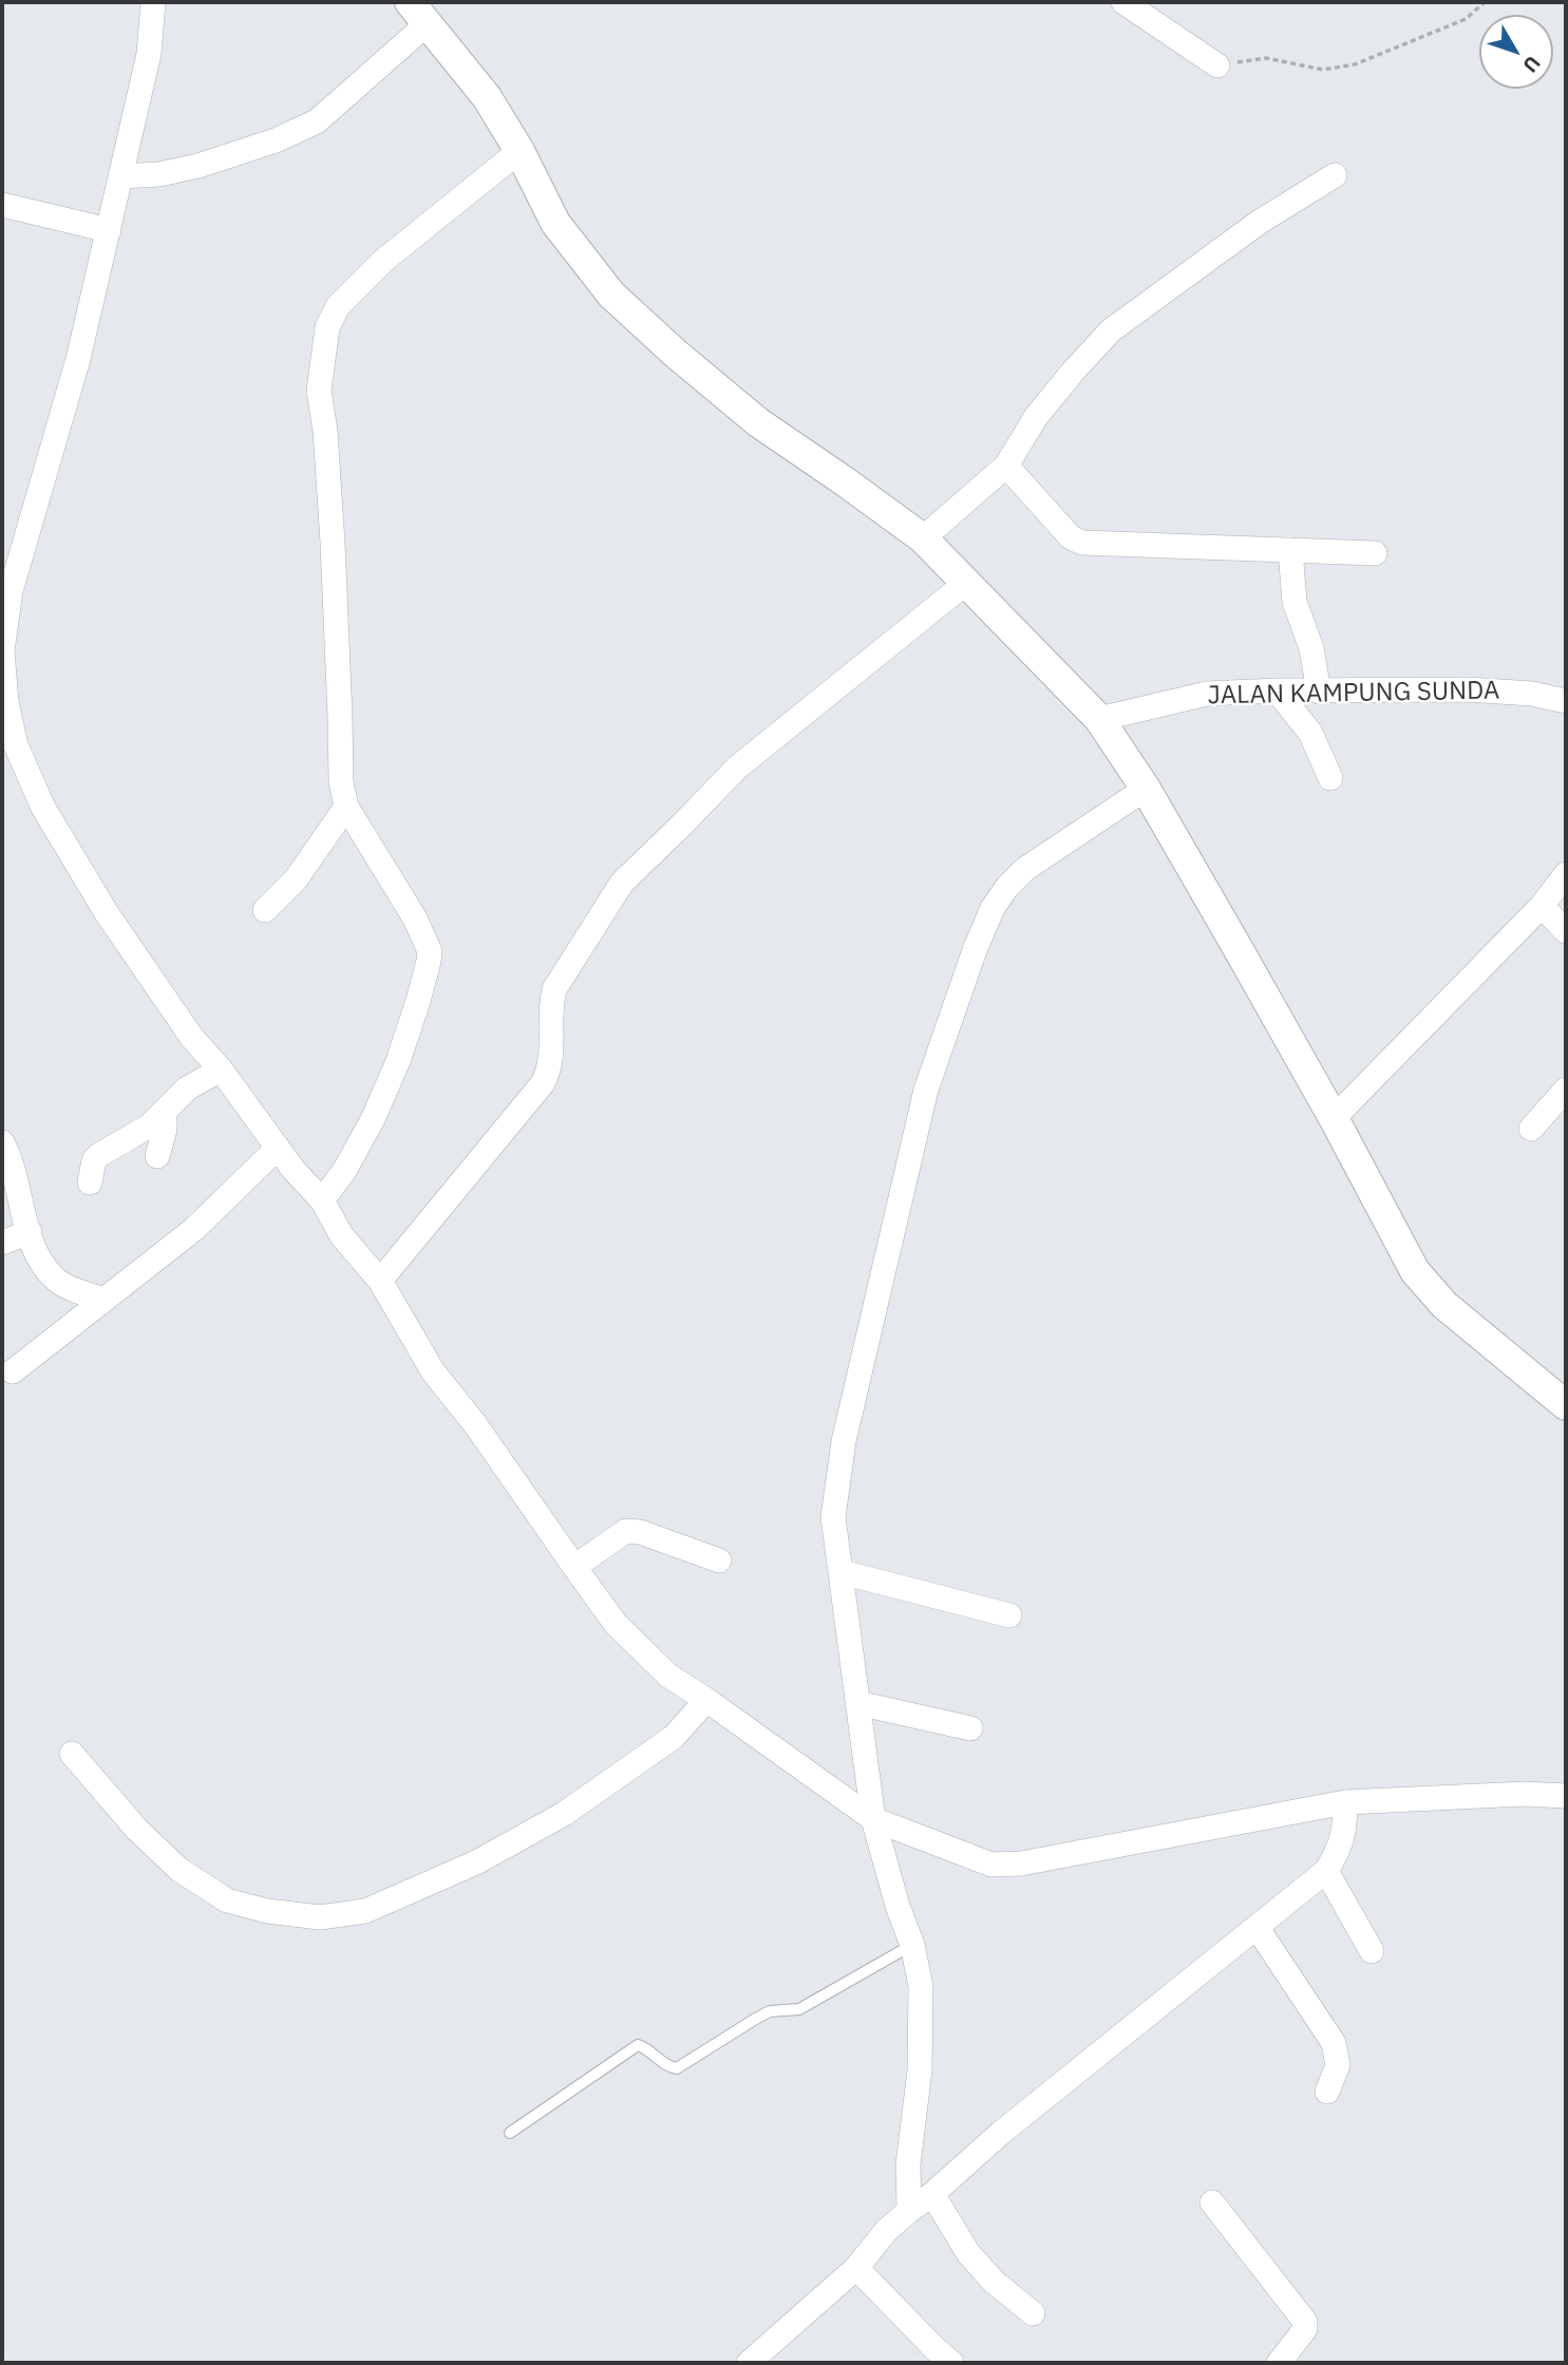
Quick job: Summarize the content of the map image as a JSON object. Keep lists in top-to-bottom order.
{
  "streets": {
    "street": ["JALAN KAMPUNG SUNDA"]
  },
  "north": "bottom right"
}
